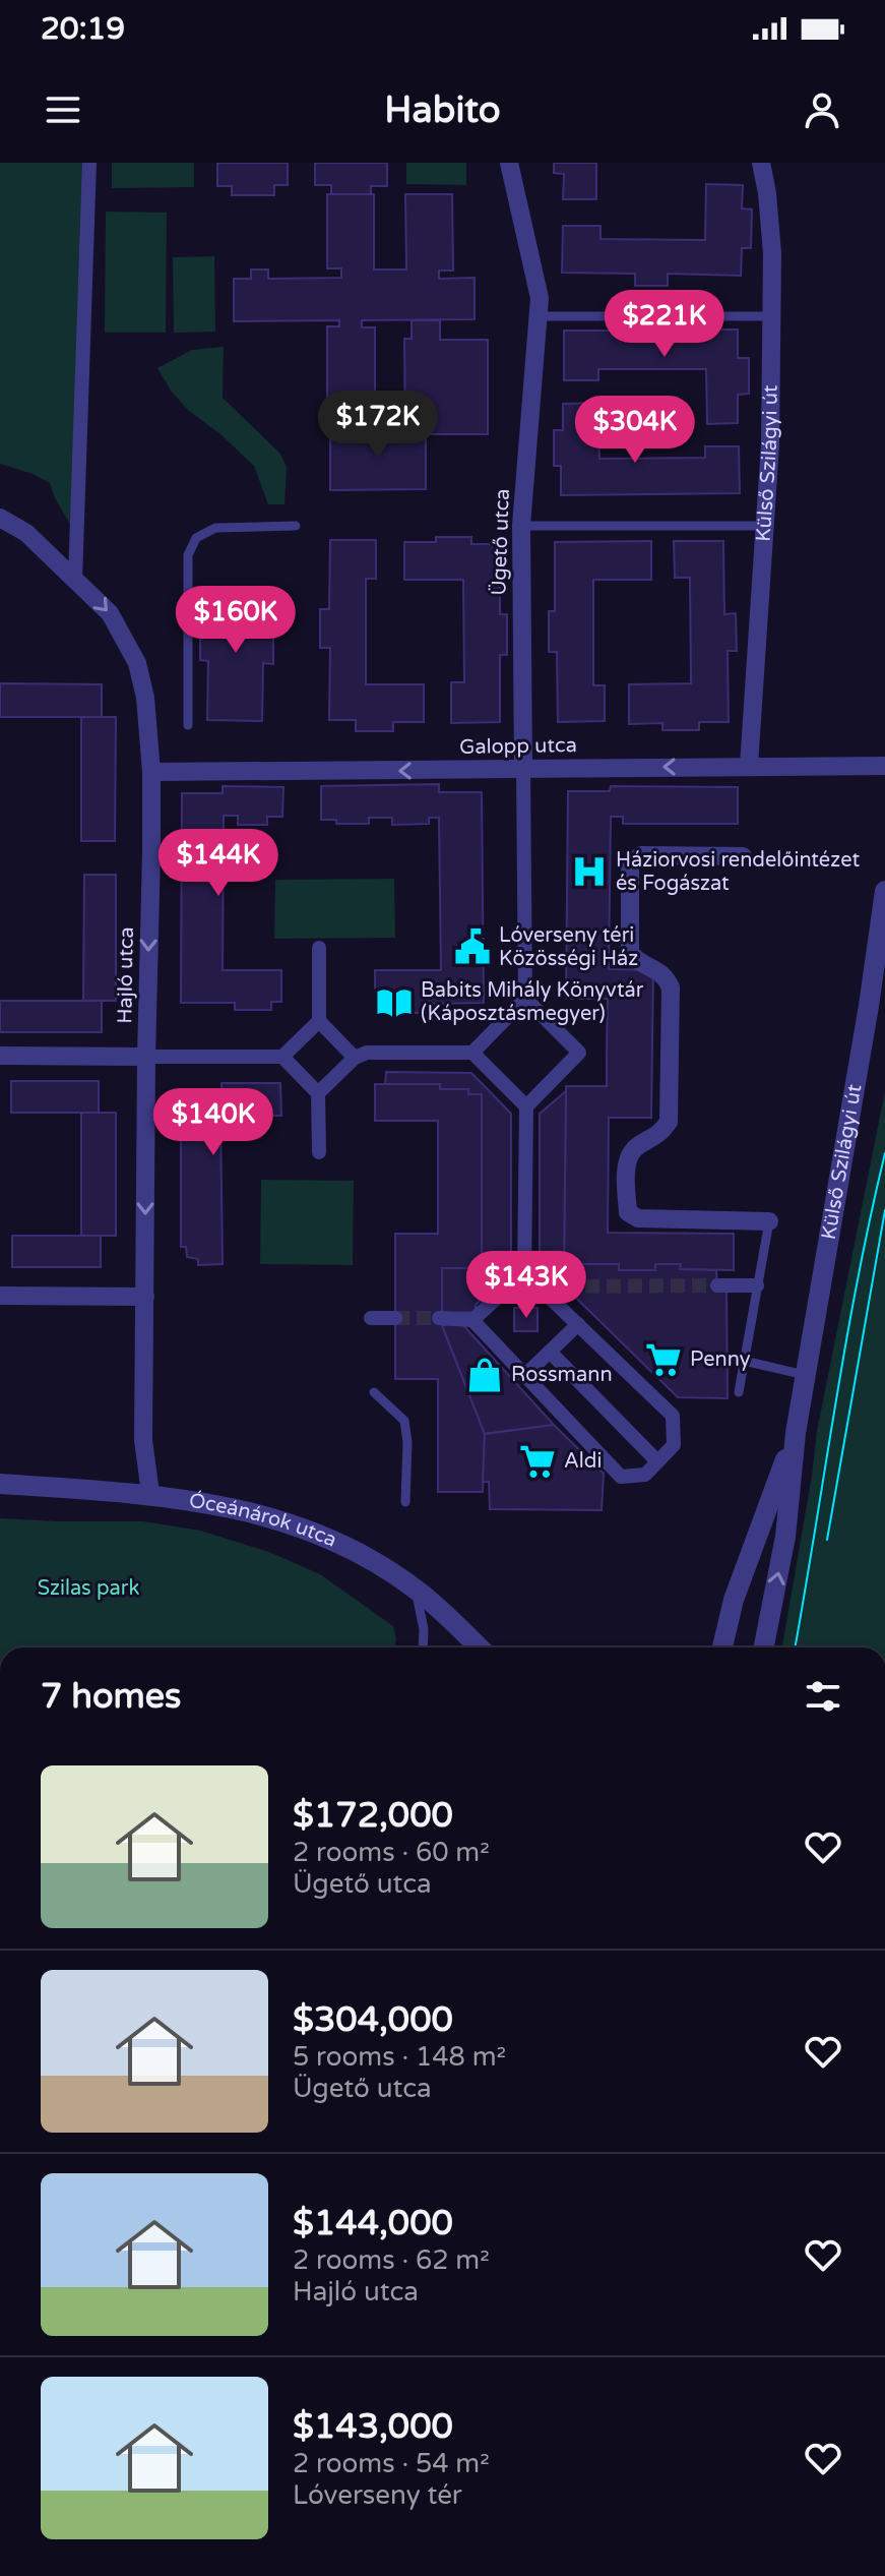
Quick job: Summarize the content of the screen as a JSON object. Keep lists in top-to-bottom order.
{
  "streets": {
    "street": [
      "Külső Szilágyi út",
      "Ügető utca",
      "Galopp utca",
      "Hajló utca",
      "Óceánárok utca"
    ]
  },
  "crossings": [
    ["Külső Szilágyi út", "Galopp utca"],
    ["Ügető utca", "Galopp utca"],
    ["Galopp utca", "Hajló utca"],
    ["Hajló utca", "Óceánárok utca"]
  ],
  "one_way": ["Galopp utca", "Hajló utca"],
  "parks": ["Szilas park"],
  "places": {
    "hospital": ["Háziorvosi rendelőintézet és Fogászat"],
    "public building": ["Lóverseny téri Közösségi Ház"],
    "library": ["Babits Mihály Könyvtár (Káposztásmegyer)"],
    "supermarket": ["Penny", "Aldi"],
    "shop": ["Rossmann"]
  },
  "page": {
    "status": "20:19",
    "header": "Habito",
    "price": [
      "$221K",
      "$172K",
      "$304K",
      "$160K",
      "$144K",
      "$140K",
      "$143K"
    ],
    "heading": "7 homes",
    "list": [
      {
        "name": "$172,000",
        "note": "2 rooms · 60 m² · Ügető utca"
      },
      {
        "name": "$304,000",
        "note": "5 rooms · 148 m² · Ügető utca"
      },
      {
        "name": "$144,000",
        "note": "2 rooms · 62 m² · Hajló utca"
      },
      {
        "name": "$143,000",
        "note": "2 rooms · 54 m² · Lóverseny tér"
      }
    ]
  }
}
